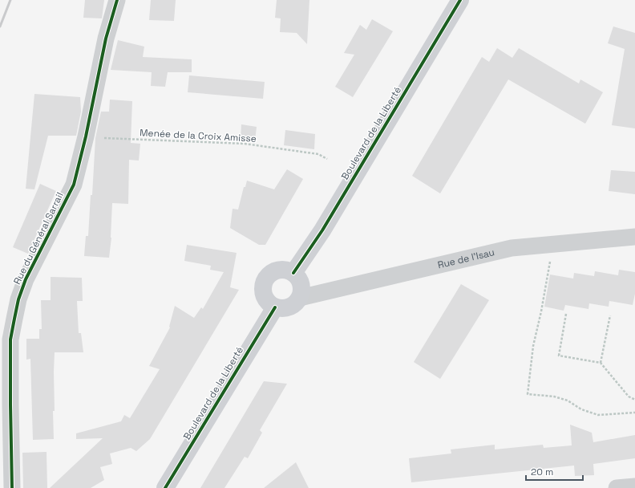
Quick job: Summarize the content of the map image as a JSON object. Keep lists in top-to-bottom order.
{
  "streets": {
    "main road": ["Boulevard de la Liberté"],
    "street": ["Rue du Général Sarrail", "Rue de l'Isau"],
    "path": ["Menée de la Croix Amisse"]
  },
  "crossings": [
    ["Boulevard de la Liberté", "Rue de l'Isau"],
    ["Menée de la Croix Amisse", "Rue du Général Sarrail"]
  ],
  "scale_bar": "20 m"
}
